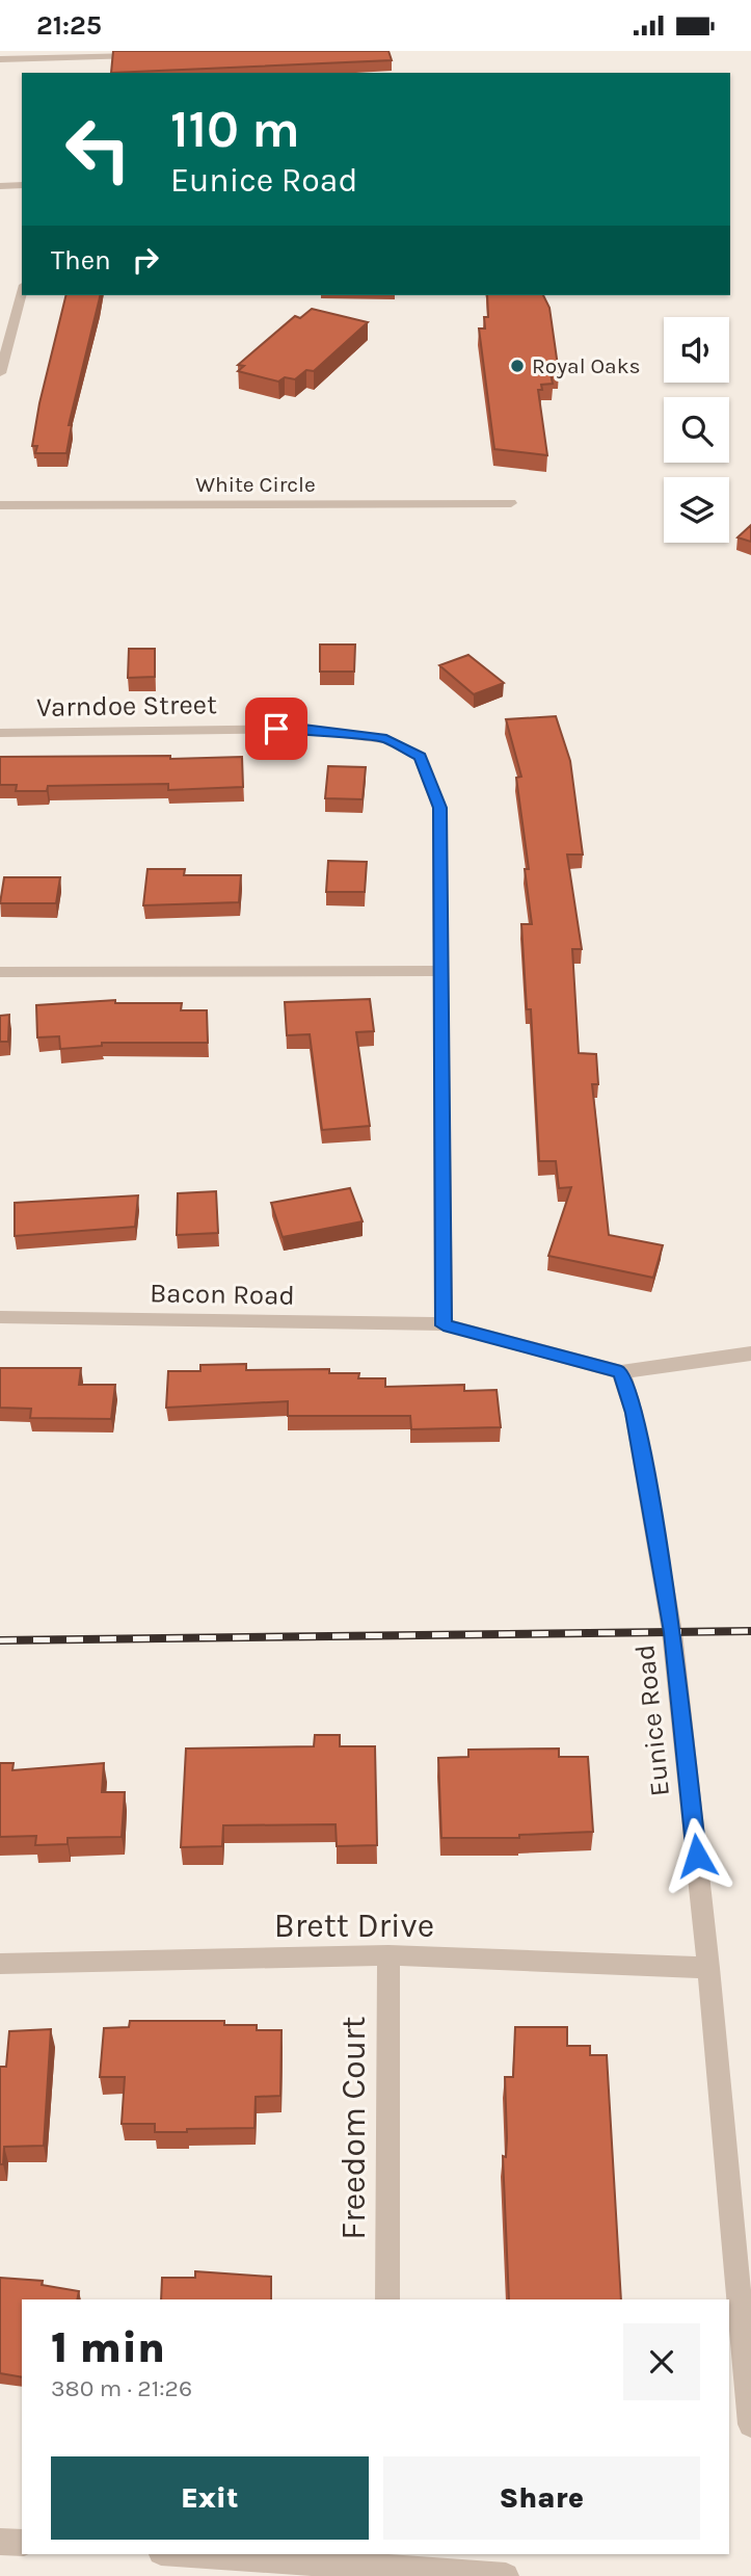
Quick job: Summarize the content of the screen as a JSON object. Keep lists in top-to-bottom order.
{
  "streets": {
    "street": [
      "White Circle",
      "Varndoe Street",
      "Bacon Road",
      "Eunice Road",
      "Brett Drive",
      "Freedom Court"
    ]
  },
  "crossings": [
    ["Varndoe Street", "Bacon Road"],
    ["Eunice Road", "Brett Drive"],
    ["Brett Drive", "Freedom Court"]
  ],
  "places": ["Royal Oaks"],
  "page": {
    "status": "21:25",
    "turn": ["110 m", "Eunice Road"],
    "then": "Then",
    "heading": ["1 min", "380 m · 21:26"],
    "buttons": ["Exit", "Share"]
  }
}
